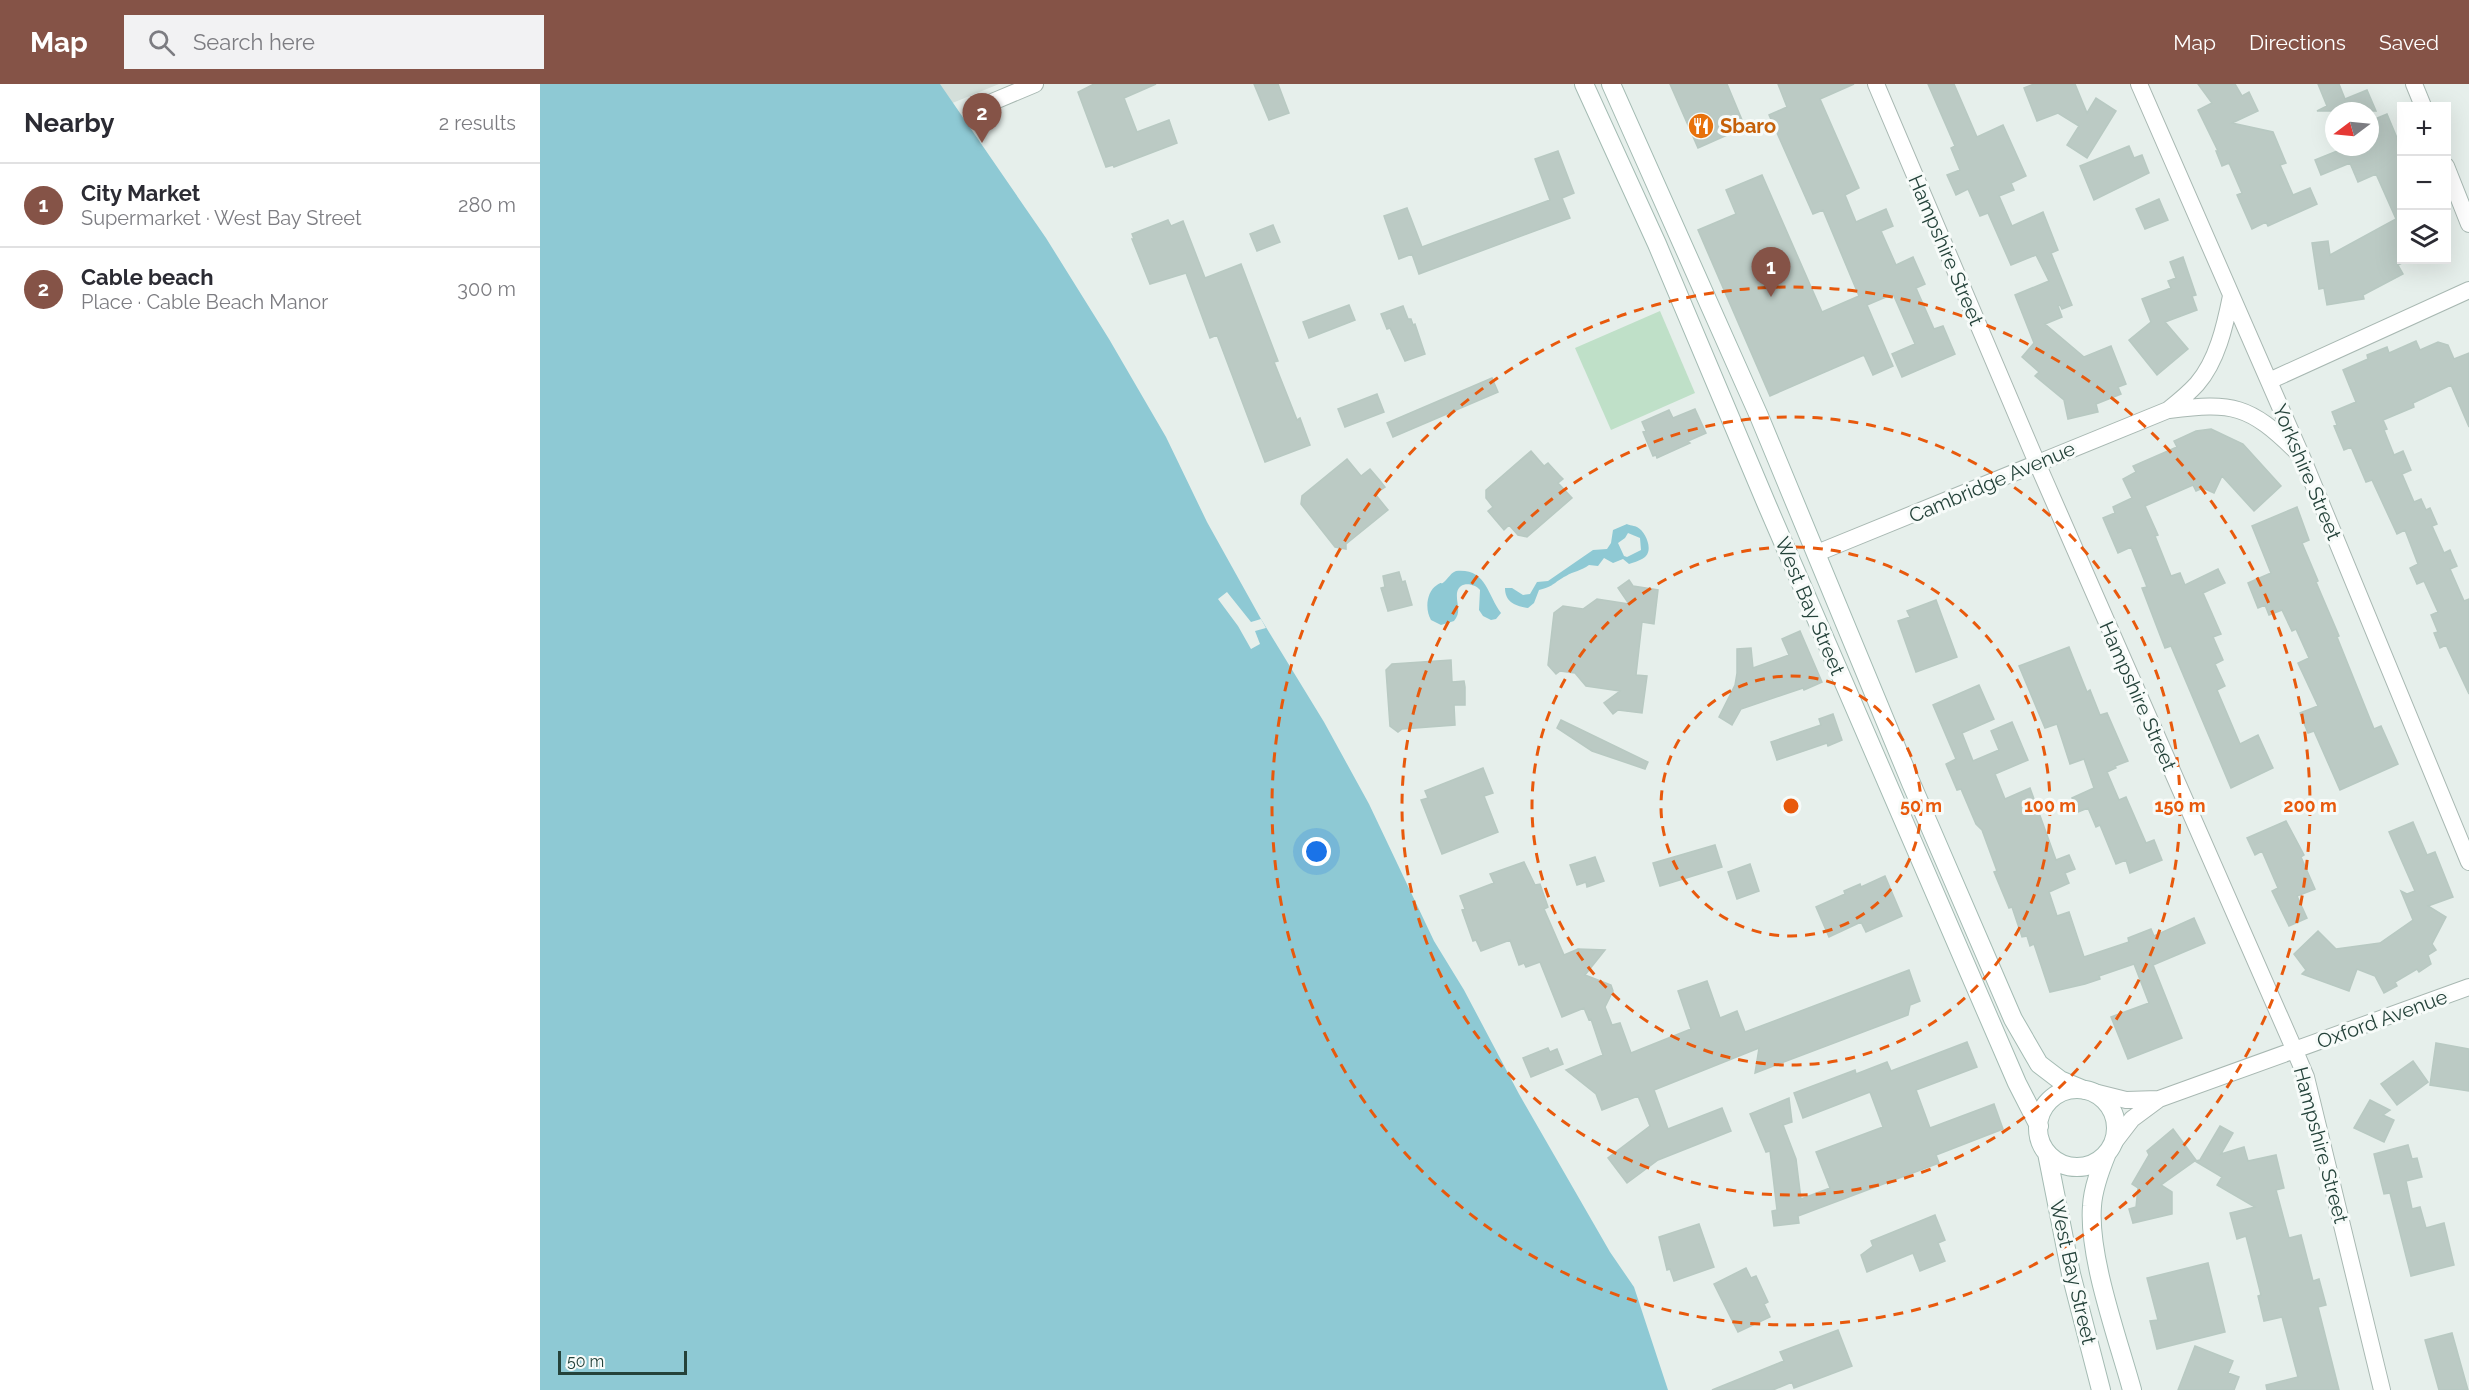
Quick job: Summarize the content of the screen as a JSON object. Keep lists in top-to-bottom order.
{
  "streets": {
    "main road": ["West Bay Street"],
    "street": [
      "Hampshire Street",
      "Yorkshire Street",
      "Cambridge Avenue",
      "Oxford Avenue"
    ]
  },
  "crossings": [
    ["Hampshire Street", "Cambridge Avenue"],
    ["Hampshire Street", "Oxford Avenue"],
    ["Yorkshire Street", "Cambridge Avenue"],
    ["Cambridge Avenue", "West Bay Street"],
    ["West Bay Street", "Oxford Avenue"]
  ],
  "places": {
    "restaurant": ["Sbaro"]
  },
  "scale_bar": "50 m",
  "north": "left",
  "page": {
    "header": "Map",
    "search": "Search here",
    "nav": ["Map", "Directions", "Saved"],
    "heading": ["Nearby", "2 results"],
    "pins": ["2", "1"],
    "map_buttons": ["+", "−"],
    "list": [
      {
        "mark": "1",
        "name": "City Market",
        "note": "Supermarket · West Bay Street",
        "value": "280 m"
      },
      {
        "mark": "2",
        "name": "Cable beach",
        "note": "Place · Cable Beach Manor",
        "value": "300 m"
      }
    ],
    "scale": "50 m"
  },
  "rings": [
    "50 m",
    "100 m",
    "150 m",
    "200 m"
  ]
}
